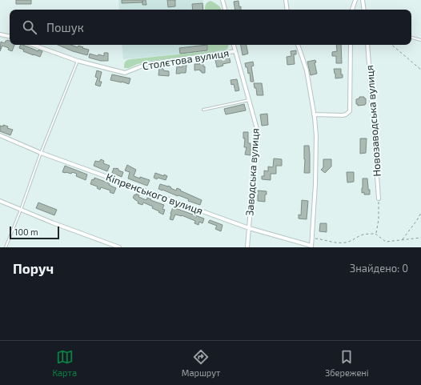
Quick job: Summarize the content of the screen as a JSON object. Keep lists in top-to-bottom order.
{
  "streets": {
    "street": [
      "Столєтова вулиця",
      "Новозаводська вулиця",
      "Заводська вулиця",
      "Кіпренського вулиця"
    ]
  },
  "crossings": [
    ["Столєтова вулиця", "Заводська вулиця"],
    ["Заводська вулиця", "Кіпренського вулиця"]
  ],
  "scale_bar": "100 m",
  "page": {
    "search": "Пошук",
    "scale": "100 m",
    "heading": ["Поруч", "Знайдено: 0"],
    "nav": ["Карта", "Маршрут", "Збережені"]
  }
}
